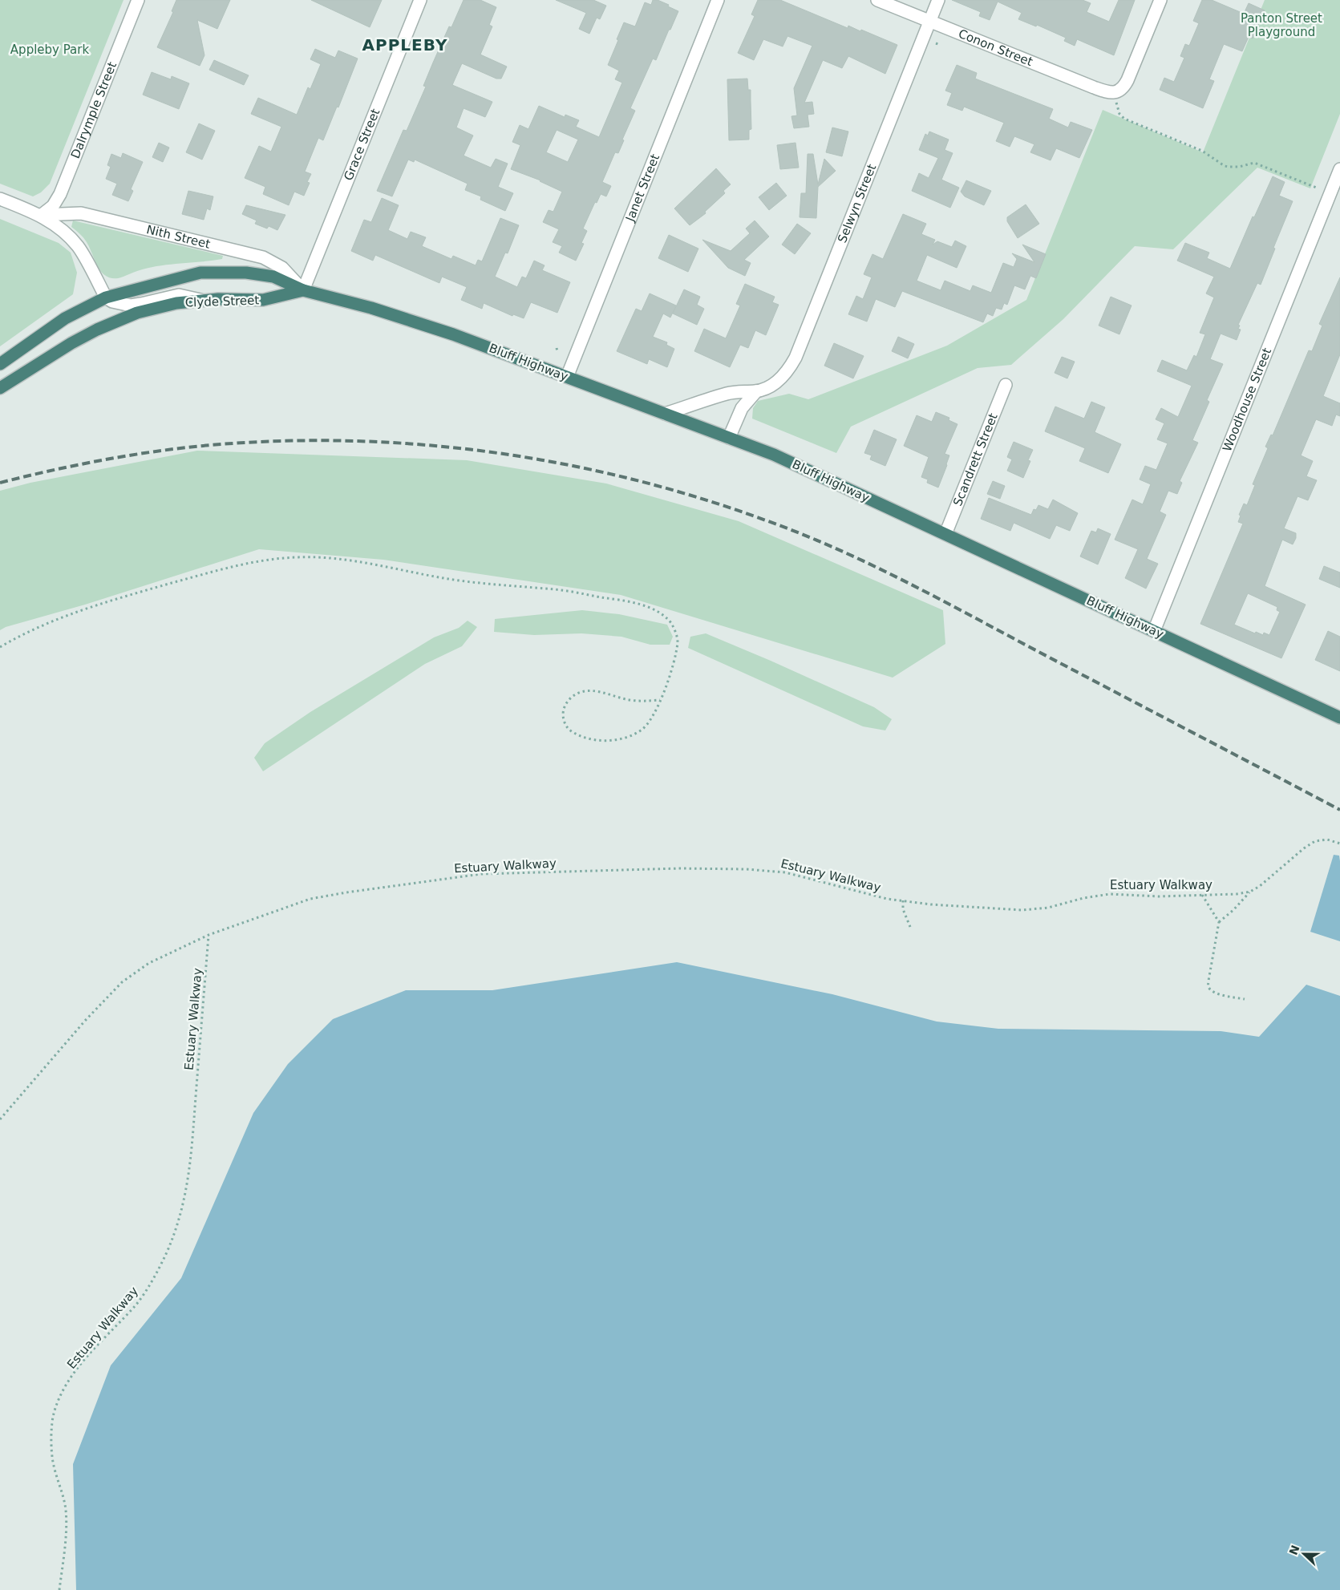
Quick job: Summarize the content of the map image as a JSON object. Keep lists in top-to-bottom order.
{
  "streets": {
    "highway": ["Clyde Street", "Bluff Highway"],
    "street": [
      "Conon Street",
      "Dalrymple Street",
      "Grace Street",
      "Janet Street",
      "Selwyn Street",
      "Nith Street",
      "Woodhouse Street",
      "Scandrett Street"
    ],
    "path": ["Estuary Walkway"]
  },
  "crossings": [
    ["Conon Street", "Selwyn Street"],
    ["Dalrymple Street", "Nith Street"],
    ["Grace Street", "Nith Street"],
    ["Grace Street", "Clyde Street"],
    ["Grace Street", "Bluff Highway"],
    ["Janet Street", "Bluff Highway"],
    ["Selwyn Street", "Bluff Highway"],
    ["Nith Street", "Clyde Street"],
    ["Nith Street", "Bluff Highway"],
    ["Clyde Street", "Bluff Highway"],
    ["Bluff Highway", "Woodhouse Street"],
    ["Bluff Highway", "Scandrett Street"]
  ],
  "districts": ["APPLEBY"],
  "parks": ["Panton Street Playground", "Appleby Park"],
  "north": "left"
}
